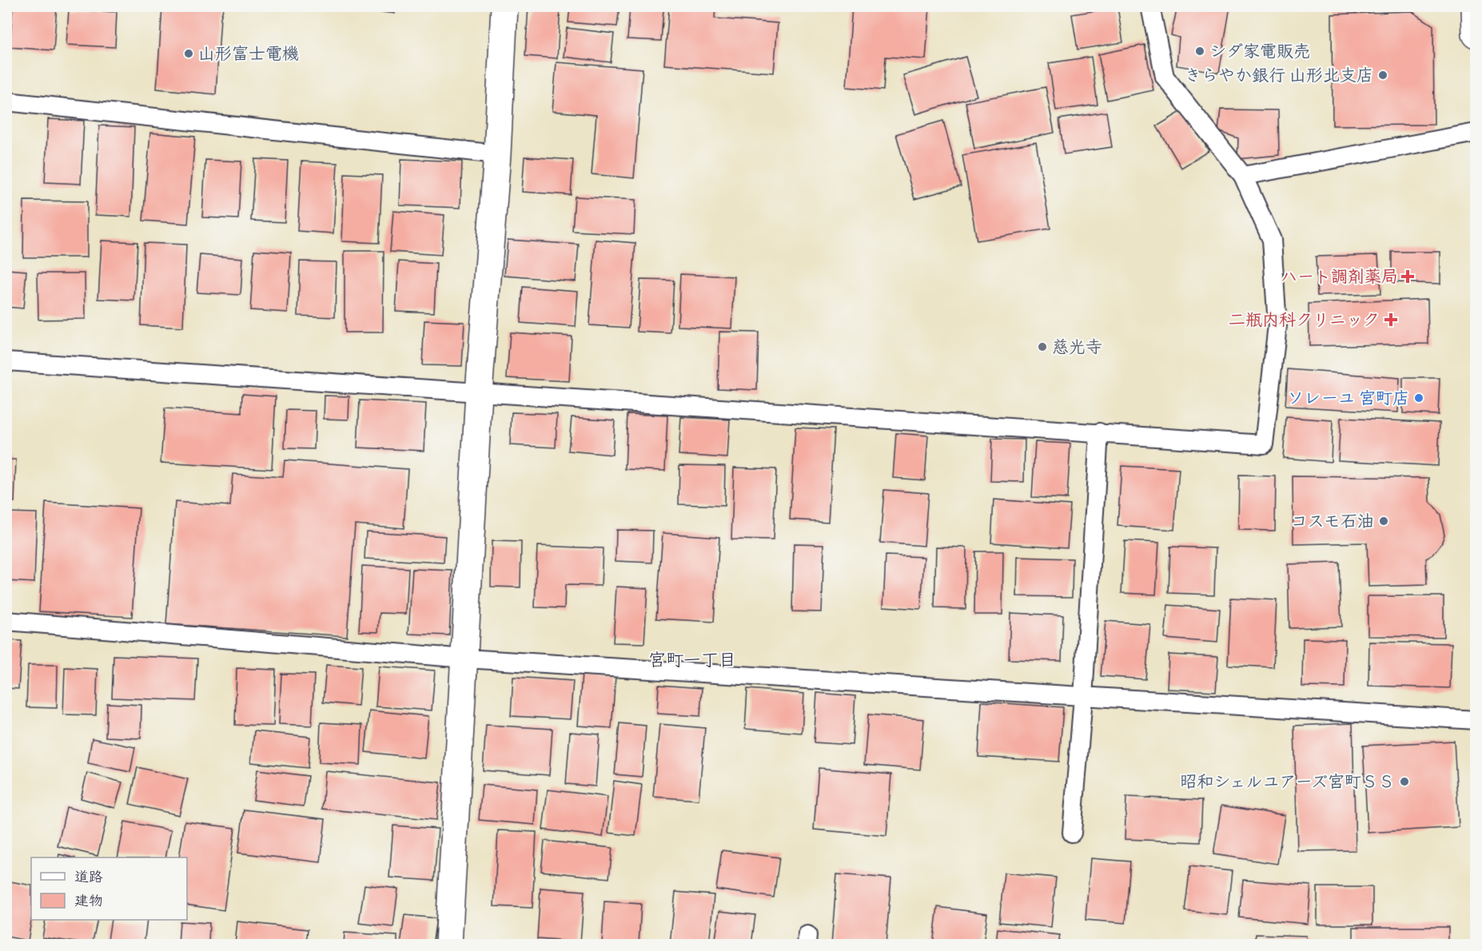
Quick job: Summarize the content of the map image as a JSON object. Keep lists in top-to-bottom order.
{
  "districts": ["宮町一丁目"],
  "places": {
    "other": [
      "シダ家電販売",
      "山形富士電機",
      "きらやか銀行 山形北支店",
      "慈光寺",
      "ソレーユ 宮町店",
      "コスモ石油",
      "昭和シェルユアーズ宮町ＳＳ"
    ],
    "health": ["ハート調剤薬局", "二瓶内科クリニック"]
  },
  "legend": ["道路", "建物"]
}
